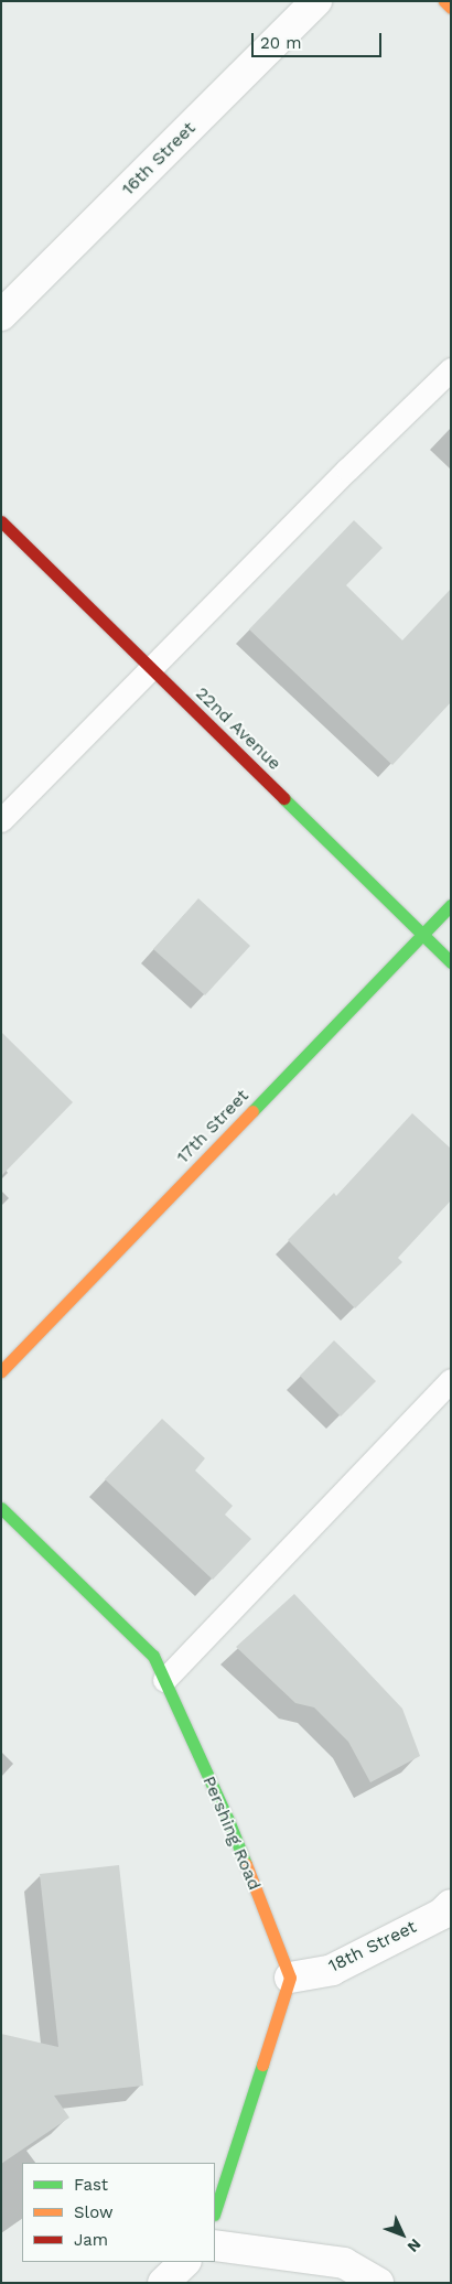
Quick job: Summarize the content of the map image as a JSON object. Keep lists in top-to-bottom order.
{
  "streets": {
    "street": [
      "16th Street",
      "22nd Avenue",
      "17th Street",
      "Pershing Road",
      "18th Street"
    ]
  },
  "crossings": [
    ["22nd Avenue", "17th Street"],
    ["Pershing Road", "18th Street"]
  ],
  "legend": ["Fast", "Slow", "Jam"],
  "scale_bar": "20 m",
  "north": "bottom right"
}
